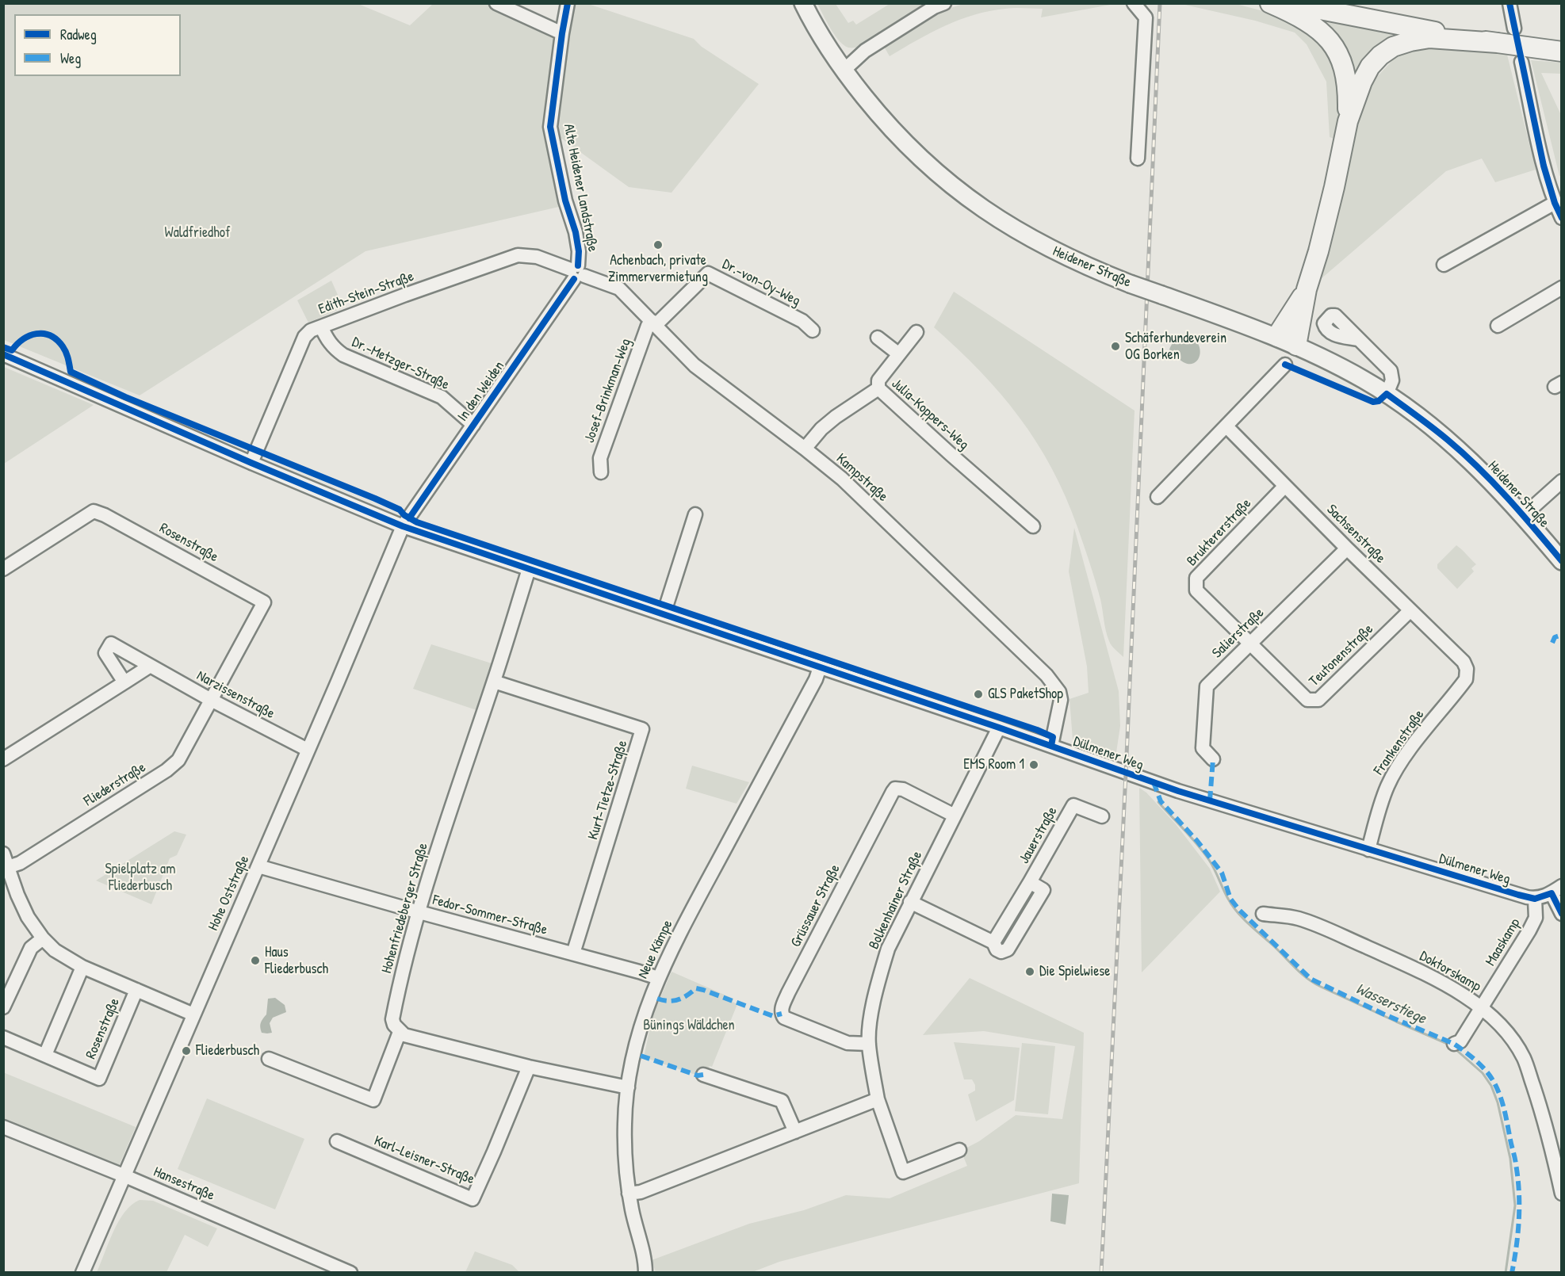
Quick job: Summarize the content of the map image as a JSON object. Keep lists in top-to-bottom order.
{
  "streets": {
    "main road": ["Heidener Straße"],
    "street": [
      "Alte Heidener Landstraße",
      "Dr.-von-Oy-Weg",
      "Edith-Stein-Straße",
      "Dr.-Metzger-Straße",
      "Josef-Brinkman-Weg",
      "In den Weiden",
      "Julia-Koppers-Weg",
      "Kampstraße",
      "Bruktererstraße",
      "Sachsenstraße",
      "Rosenstraße",
      "Salierstraße",
      "Teutonenstraße",
      "Narzissenstraße",
      "Frankenstraße",
      "Dülmener Weg",
      "Fliederstraße",
      "Kurt-Tietze-Straße",
      "Jauerstraße",
      "Hohe Oststraße",
      "Bolkenhainer Straße",
      "Grüssauer Straße",
      "Hohenfriedeberger Straße",
      "Fedor-Sommer-Straße",
      "Maaskamp",
      "Neue Kämpe",
      "Doktorskamp",
      "Karl-Leisner-Straße",
      "Hansestraße"
    ]
  },
  "crossings": [
    ["Alte Heidener Landstraße", "Edith-Stein-Straße"],
    ["Alte Heidener Landstraße", "In den Weiden"],
    ["Alte Heidener Landstraße", "Kampstraße"],
    ["Dr.-von-Oy-Weg", "Josef-Brinkman-Weg"],
    ["Dr.-von-Oy-Weg", "Kampstraße"],
    ["Edith-Stein-Straße", "Dr.-Metzger-Straße"],
    ["Edith-Stein-Straße", "In den Weiden"],
    ["Edith-Stein-Straße", "Kampstraße"],
    ["Edith-Stein-Straße", "Dülmener Weg"],
    ["Dr.-Metzger-Straße", "In den Weiden"],
    ["Josef-Brinkman-Weg", "Kampstraße"],
    ["In den Weiden", "Kampstraße"],
    ["In den Weiden", "Dülmener Weg"],
    ["In den Weiden", "Hohe Oststraße"],
    ["Julia-Koppers-Weg", "Kampstraße"],
    ["Kampstraße", "Dülmener Weg"],
    ["Bruktererstraße", "Sachsenstraße"],
    ["Bruktererstraße", "Salierstraße"],
    ["Bruktererstraße", "Teutonenstraße"],
    ["Sachsenstraße", "Salierstraße"],
    ["Sachsenstraße", "Teutonenstraße"],
    ["Sachsenstraße", "Frankenstraße"],
    ["Rosenstraße", "Narzissenstraße"],
    ["Rosenstraße", "Fliederstraße"],
    ["Rosenstraße", "Hohe Oststraße"],
    ["Salierstraße", "Teutonenstraße"],
    ["Narzissenstraße", "Fliederstraße"],
    ["Narzissenstraße", "Hohe Oststraße"],
    ["Frankenstraße", "Dülmener Weg"],
    ["Dülmener Weg", "Hohe Oststraße"],
    ["Dülmener Weg", "Bolkenhainer Straße"],
    ["Dülmener Weg", "Hohenfriedeberger Straße"],
    ["Dülmener Weg", "Maaskamp"],
    ["Dülmener Weg", "Neue Kämpe"],
    ["Kurt-Tietze-Straße", "Hohenfriedeberger Straße"],
    ["Kurt-Tietze-Straße", "Fedor-Sommer-Straße"],
    ["Jauerstraße", "Bolkenhainer Straße"],
    ["Hohe Oststraße", "Fedor-Sommer-Straße"],
    ["Hohe Oststraße", "Hansestraße"],
    ["Bolkenhainer Straße", "Grüssauer Straße"],
    ["Hohenfriedeberger Straße", "Fedor-Sommer-Straße"],
    ["Fedor-Sommer-Straße", "Neue Kämpe"],
    ["Maaskamp", "Doktorskamp"]
  ],
  "water": ["Wasserstiege"],
  "parks": ["Waldfriedhof", "Spielplatz am Fliederbusch", "Bünings Wäldchen"],
  "places": [
    "Achenbach, private Zimmervermietung",
    "Schäferhundeverein OG Borken",
    "GLS PaketShop",
    "EMS Room 1",
    "Haus Fliederbusch",
    "Die Spielwiese",
    "Fliederbusch"
  ],
  "legend": ["Radweg", "Weg"]
}
